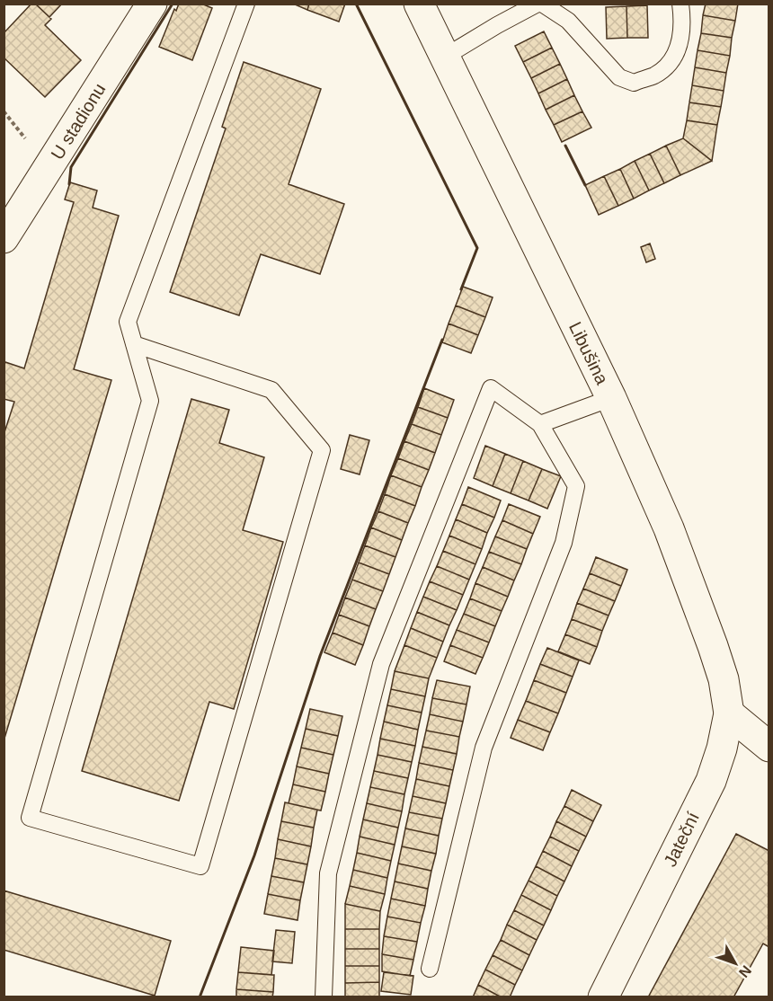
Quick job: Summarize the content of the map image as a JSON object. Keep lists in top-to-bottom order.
{
  "streets": {
    "main road": ["U stadionu", "Libušina", "Jateční"]
  },
  "crossings": [
    ["Libušina", "Jateční"]
  ],
  "north": "bottom right"
}
